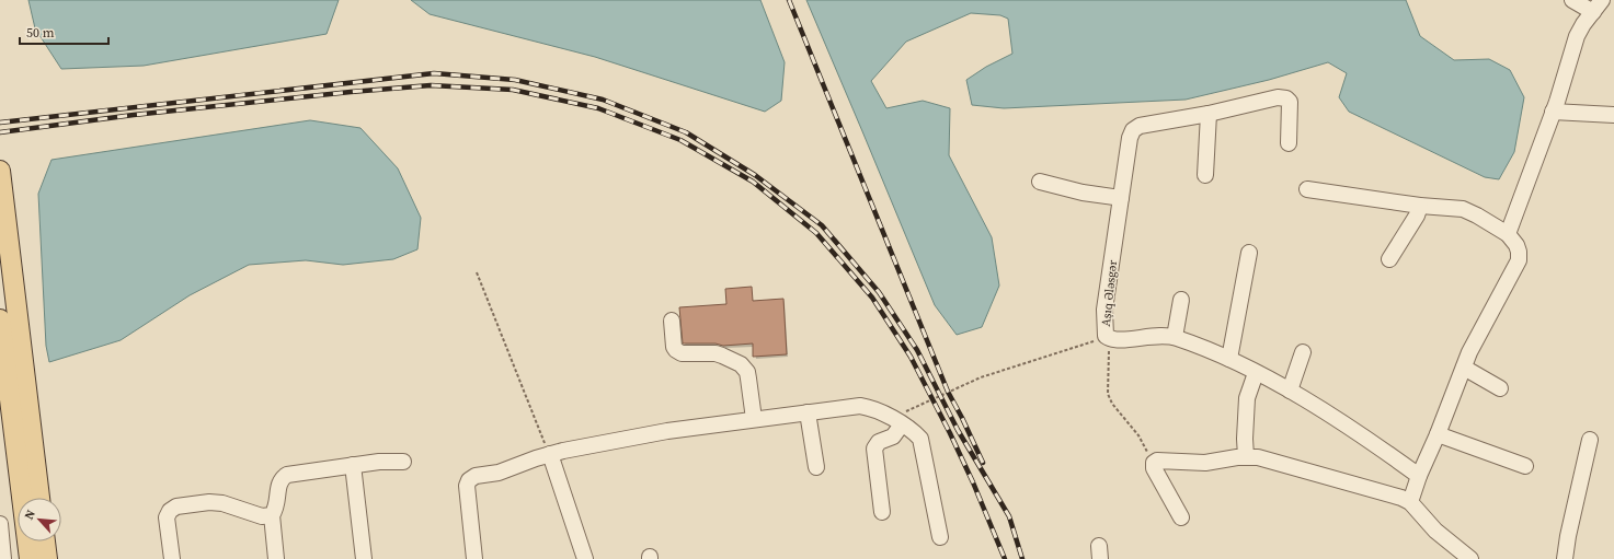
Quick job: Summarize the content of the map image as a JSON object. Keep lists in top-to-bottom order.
{
  "streets": {
    "street": ["Aşıq Ələsgər"]
  },
  "scale_bar": "50 m",
  "north": "top left"
}
